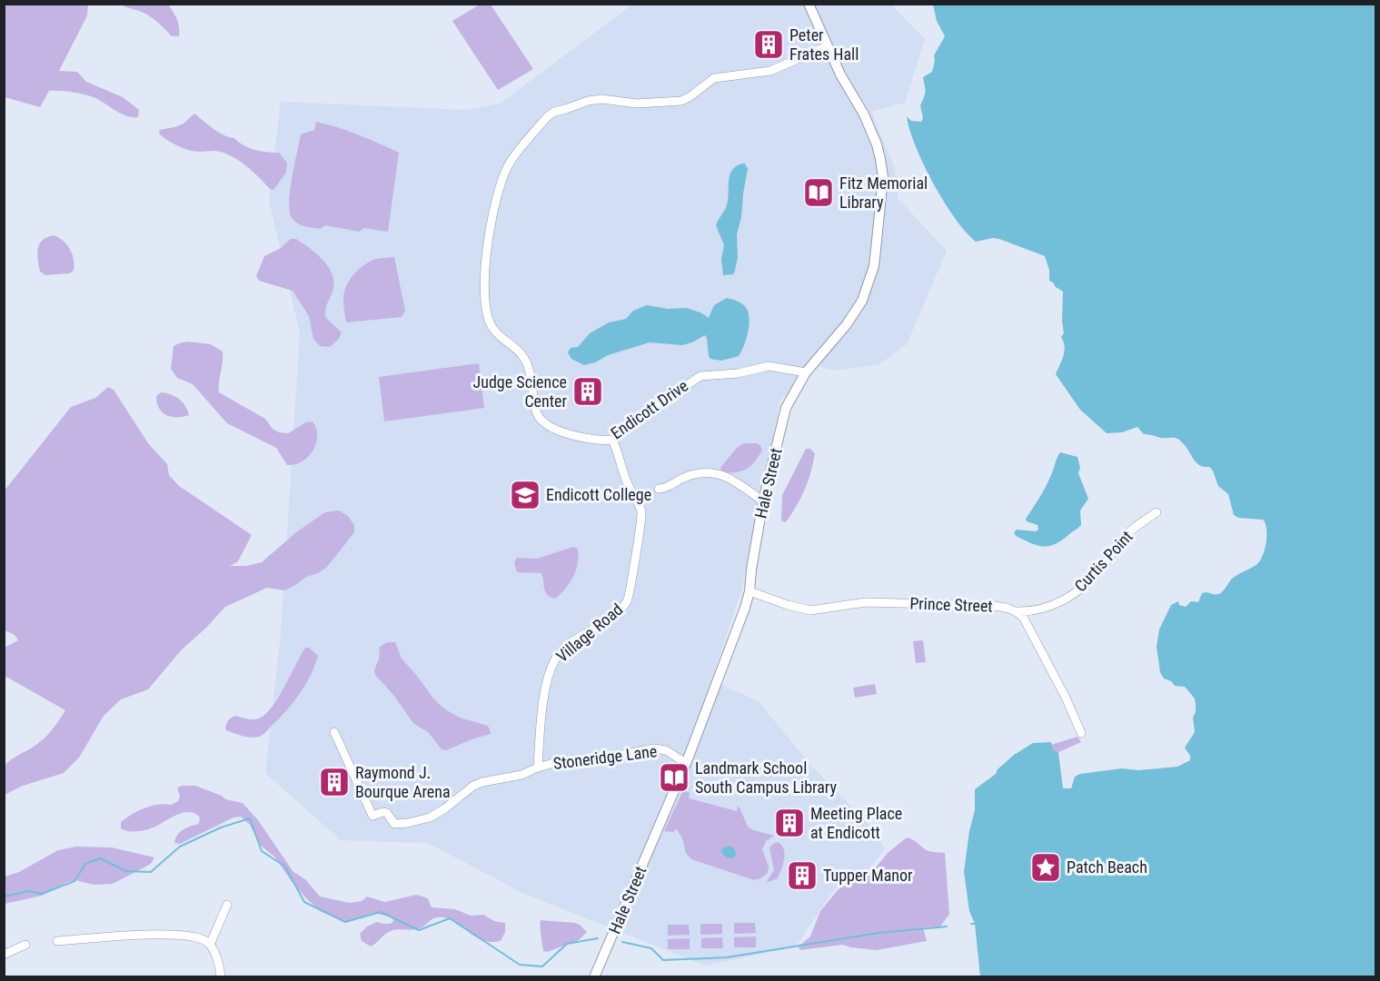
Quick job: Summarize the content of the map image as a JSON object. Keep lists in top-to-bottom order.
{
  "streets": {
    "main road": ["Hale Street"],
    "street": [
      "Endicott Drive",
      "Curtis Point",
      "Prince Street",
      "Village Road",
      "Stoneridge Lane"
    ]
  },
  "crossings": [
    ["Endicott Drive", "Hale Street"],
    ["Endicott Drive", "Village Road"],
    ["Hale Street", "Prince Street"],
    ["Hale Street", "Stoneridge Lane"],
    ["Curtis Point", "Prince Street"],
    ["Village Road", "Stoneridge Lane"]
  ],
  "places": {
    "building": [
      "Peter Frates Hall",
      "Judge Science Center",
      "Raymond J. Bourque Arena",
      "Meeting Place at Endicott",
      "Tupper Manor"
    ],
    "library": ["Fitz Memorial Library", "Landmark School South Campus Library"],
    "school or university": ["Endicott College"],
    "place": ["Patch Beach"]
  }
}
